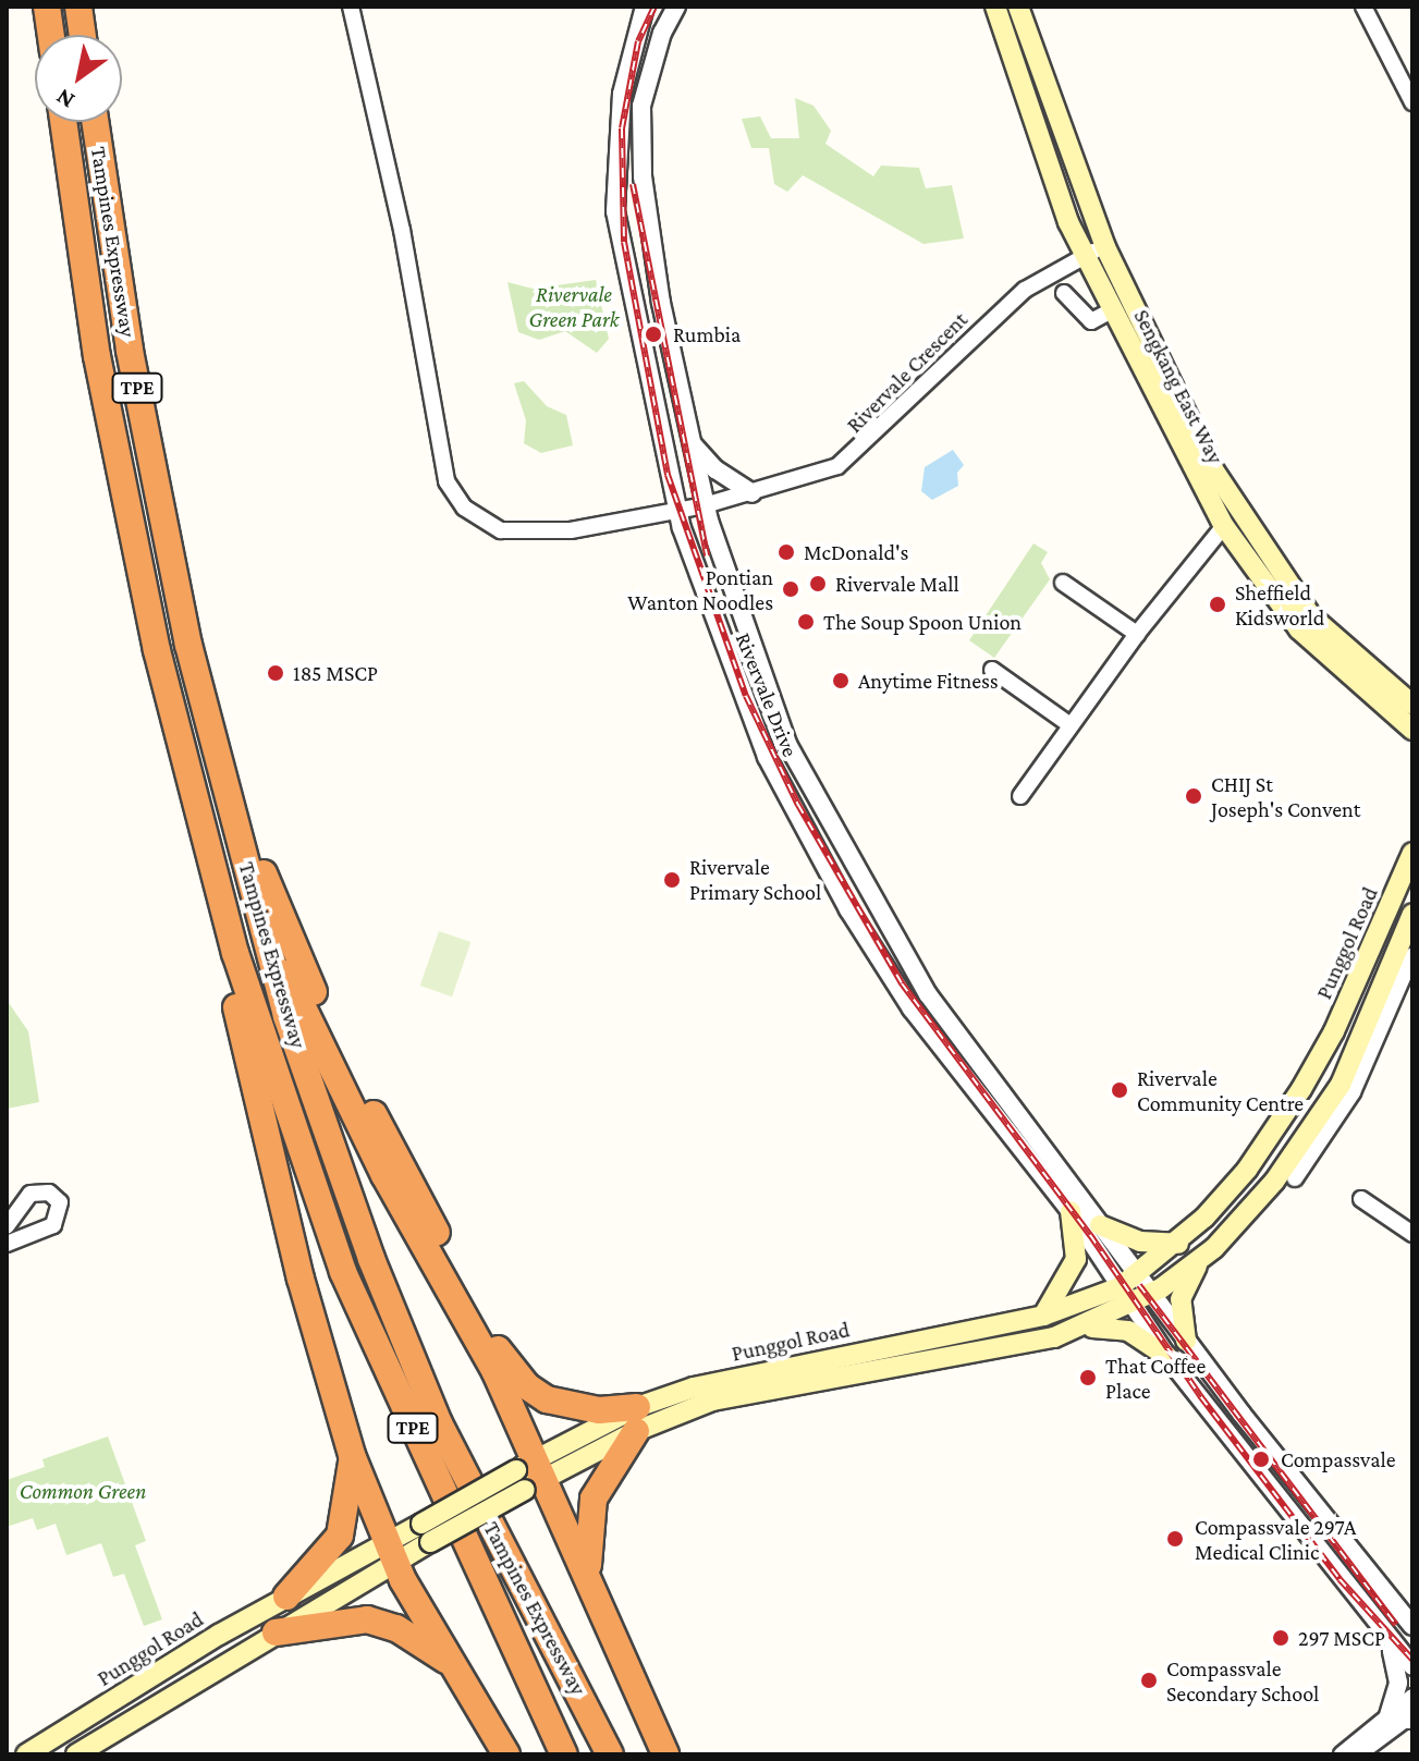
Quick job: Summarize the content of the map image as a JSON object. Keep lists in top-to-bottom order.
{
  "streets": {
    "highway": ["Tampines Expressway", "TPE"],
    "main road": ["Sengkang East Way", "Punggol Road"],
    "street": ["Rivervale Crescent", "Rivervale Drive"]
  },
  "crossings": [
    ["Rivervale Crescent", "Sengkang East Way"],
    ["Rivervale Crescent", "Rivervale Drive"],
    ["Rivervale Drive", "Punggol Road"]
  ],
  "parks": ["Rivervale Green Park", "Common Green"],
  "places": [
    "Rumbia",
    "McDonald's",
    "Rivervale Mall",
    "Pontian Wanton Noodles",
    "Sheffield Kidsworld",
    "The Soup Spoon Union",
    "185 MSCP",
    "Anytime Fitness",
    "CHIJ St Joseph's Convent",
    "Rivervale Primary School",
    "Rivervale Community Centre",
    "That Coffee Place",
    "Compassvale",
    "Compassvale 297A Medical Clinic",
    "297 MSCP",
    "Compassvale Secondary School"
  ],
  "north": "bottom left"
}
